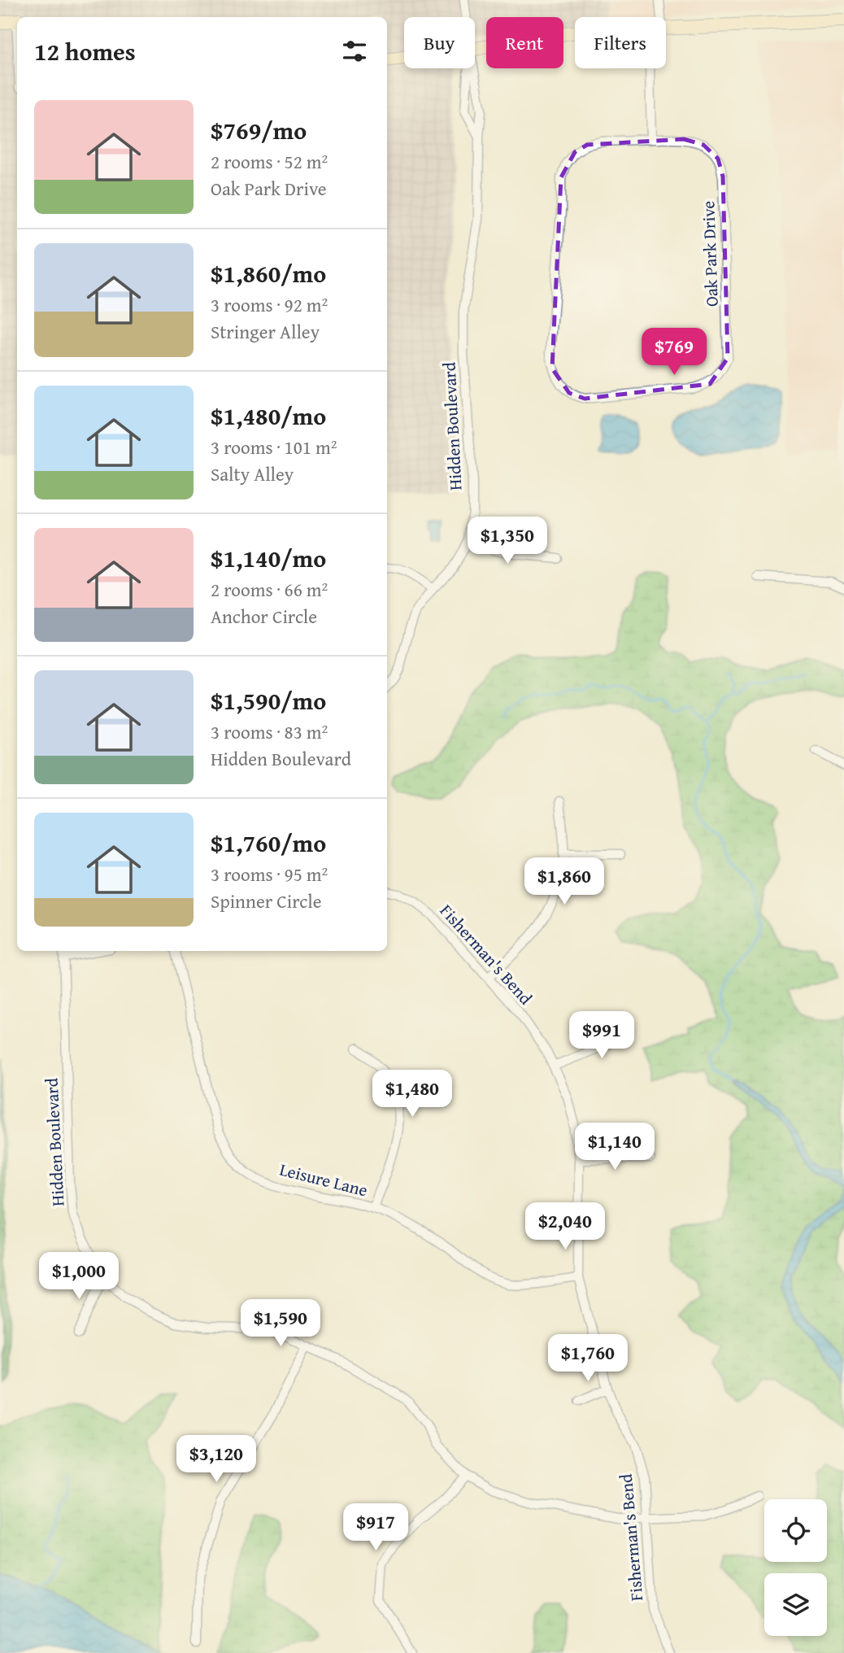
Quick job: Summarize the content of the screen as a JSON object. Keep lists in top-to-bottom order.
{
  "streets": {
    "street": [
      "Oak Park Drive",
      "Hidden Boulevard",
      "Fisherman's Bend",
      "Leisure Lane"
    ]
  },
  "crossings": [
    ["Hidden Boulevard", "Fisherman's Bend"],
    ["Fisherman's Bend", "Leisure Lane"]
  ],
  "page": {
    "chip": ["Buy", "Rent", "Filters"],
    "heading": "12 homes",
    "list": [
      {
        "name": "$769/mo",
        "note": "2 rooms · 52 m² · Oak Park Drive"
      },
      {
        "name": "$1,860/mo",
        "note": "3 rooms · 92 m² · Stringer Alley"
      },
      {
        "name": "$1,480/mo",
        "note": "3 rooms · 101 m² · Salty Alley"
      },
      {
        "name": "$1,140/mo",
        "note": "2 rooms · 66 m² · Anchor Circle"
      },
      {
        "name": "$1,590/mo",
        "note": "3 rooms · 83 m² · Hidden Boulevard"
      },
      {
        "name": "$1,760/mo",
        "note": "3 rooms · 95 m² · Spinner Circle"
      }
    ],
    "price": [
      "$769",
      "$1,350",
      "$1,860",
      "$991",
      "$1,480",
      "$1,140",
      "$2,040",
      "$1,000",
      "$1,590",
      "$1,760",
      "$3,120",
      "$917"
    ]
  }
}
